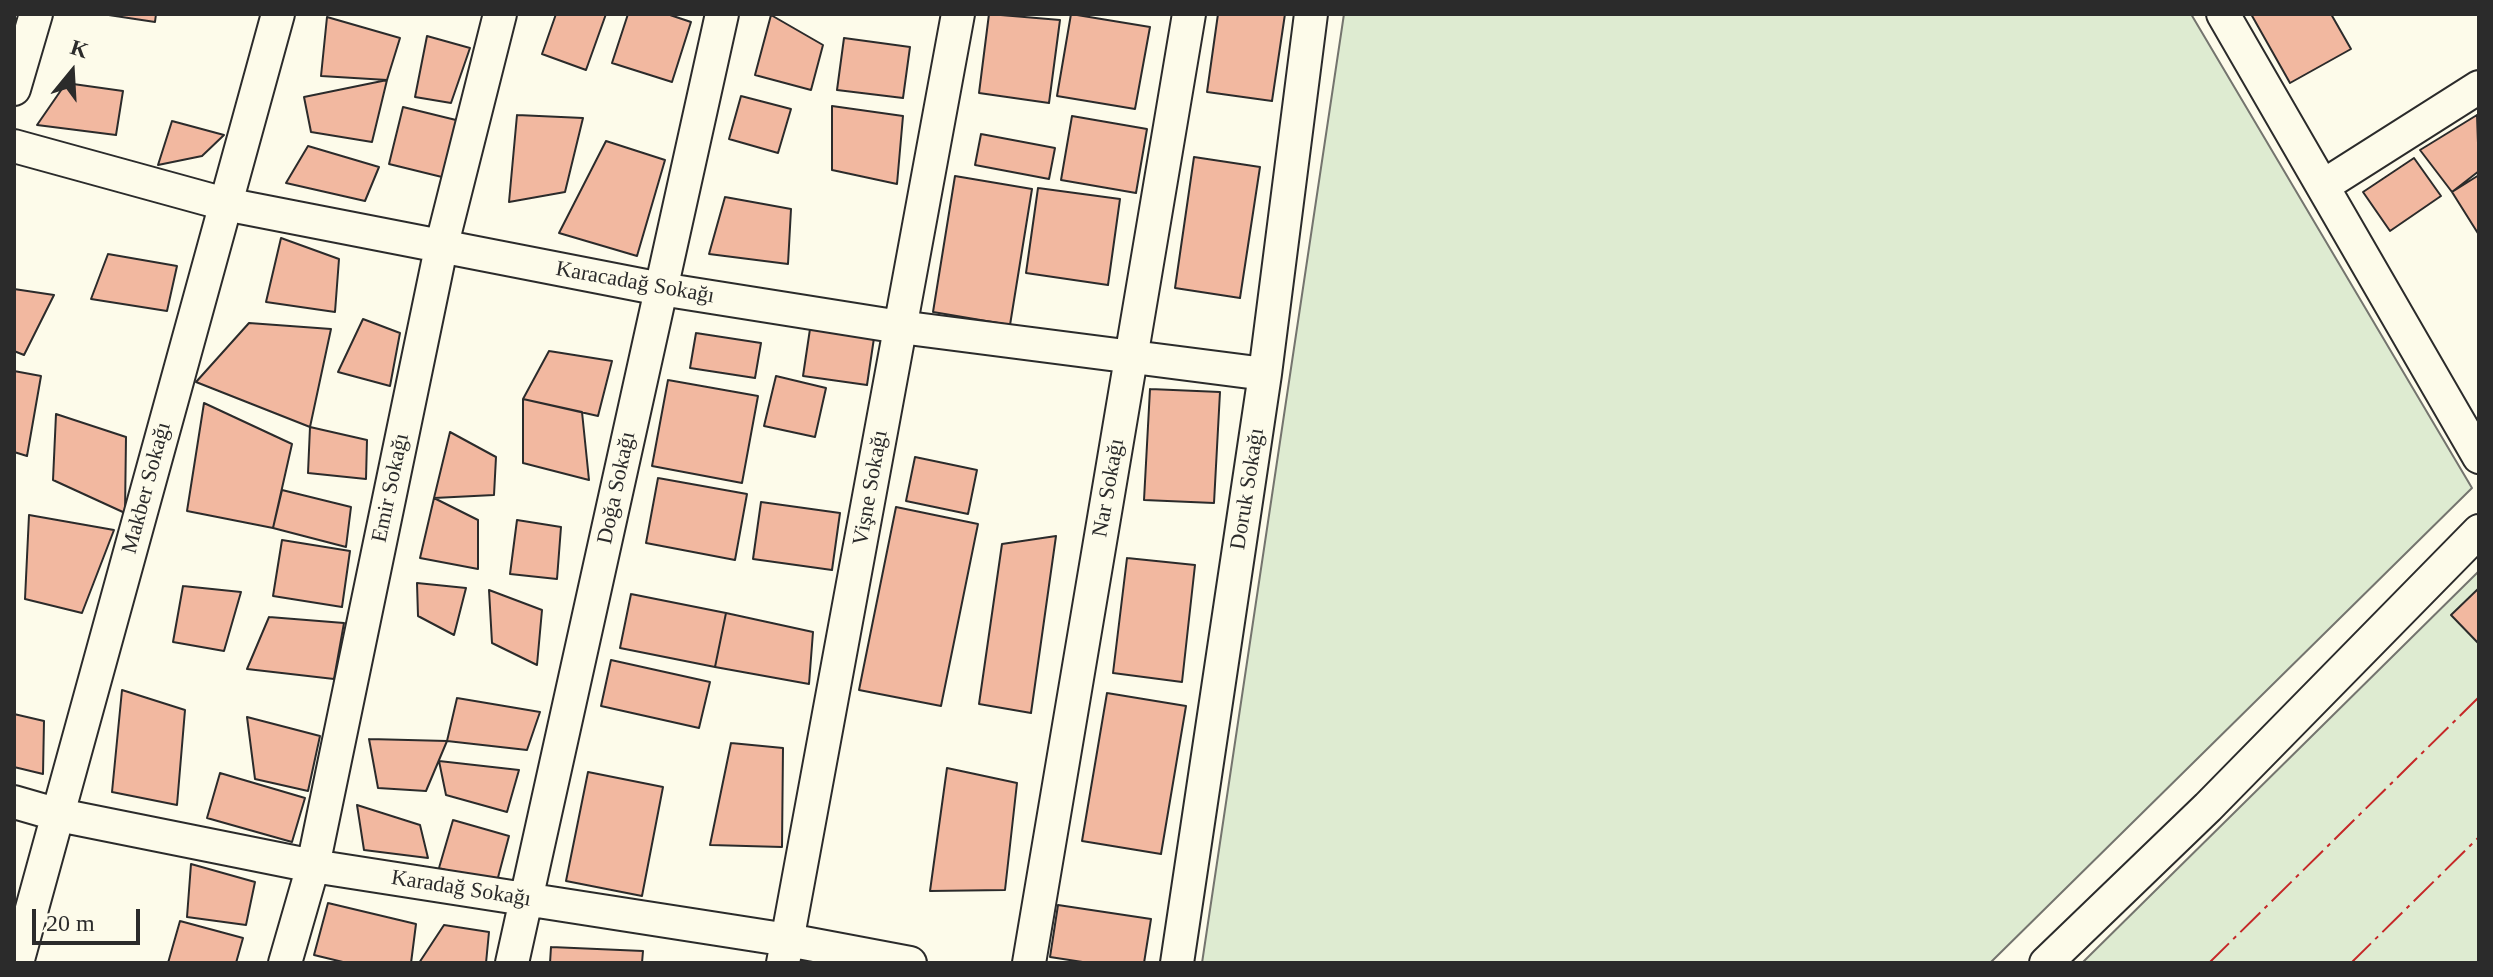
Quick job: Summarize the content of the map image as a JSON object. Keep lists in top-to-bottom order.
{
  "streets": {
    "street": [
      "Karacadağ Sokağı",
      "Makber Sokağı",
      "Emir Sokağı",
      "Doğa Sokağı",
      "Vişne Sokağı",
      "Nar Sokağı",
      "Doruk Sokağı",
      "Karadağ Sokağı"
    ]
  },
  "crossings": [
    ["Karacadağ Sokağı", "Makber Sokağı"],
    ["Karacadağ Sokağı", "Emir Sokağı"],
    ["Karacadağ Sokağı", "Doğa Sokağı"],
    ["Karacadağ Sokağı", "Vişne Sokağı"],
    ["Karacadağ Sokağı", "Nar Sokağı"],
    ["Karacadağ Sokağı", "Doruk Sokağı"],
    ["Makber Sokağı", "Karadağ Sokağı"],
    ["Emir Sokağı", "Karadağ Sokağı"],
    ["Doğa Sokağı", "Karadağ Sokağı"],
    ["Vişne Sokağı", "Karadağ Sokağı"]
  ],
  "scale_bar": "20 m",
  "north": "top"
}
